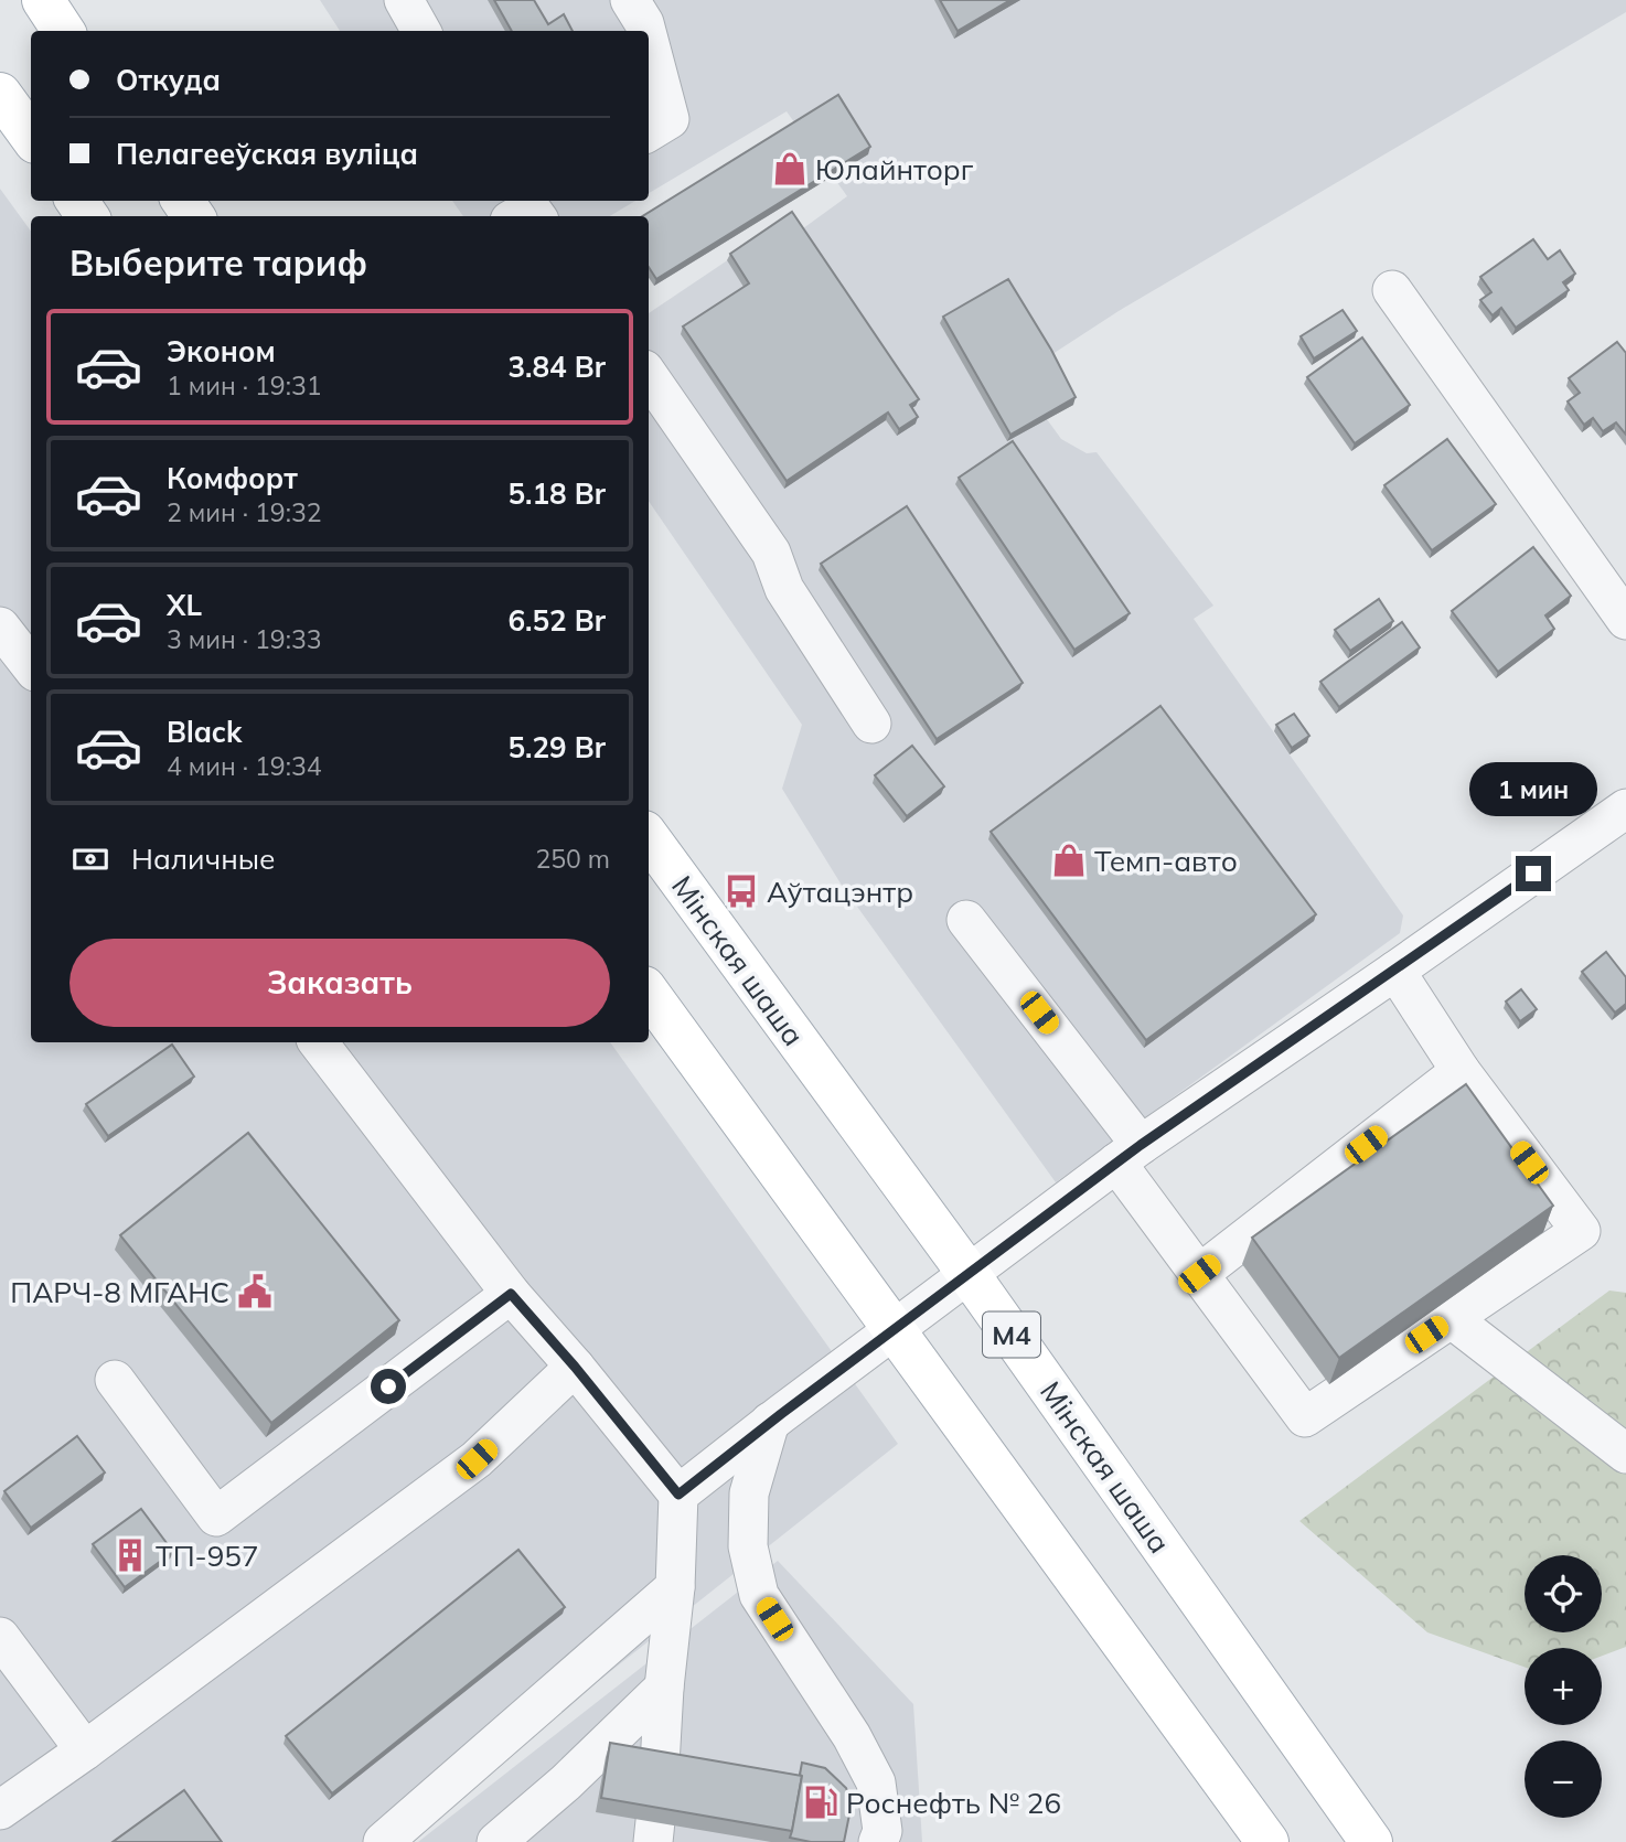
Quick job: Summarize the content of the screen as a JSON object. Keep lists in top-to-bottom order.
{
  "streets": {
    "main road": ["Мінская шаша", "М4"]
  },
  "places": {
    "shop": ["Юлайнторг", "Темп-авто"],
    "bus stop": ["Аўтацэнтр"],
    "public building": ["ПАРЧ-8 МГАНС"],
    "building": ["ТП-957"],
    "fuel station": ["Роснефть № 26"]
  },
  "page": {
    "banner": ["Откуда", "Пелагееўская вуліца"],
    "heading": "Выберите тариф",
    "list": [
      {
        "name": "Эконом",
        "note": "1 мин · 19:31",
        "value": "3.84 Br"
      },
      {
        "name": "Комфорт",
        "note": "2 мин · 19:32",
        "value": "5.18 Br"
      },
      {
        "name": "XL",
        "note": "3 мин · 19:33",
        "value": "6.52 Br"
      },
      {
        "name": "Black",
        "note": "4 мин · 19:34",
        "value": "5.29 Br"
      }
    ],
    "bubble": "1 мин",
    "pay": ["Наличные", "250 m"],
    "buttons": "Заказать",
    "map_buttons": ["+", "−"]
  }
}
